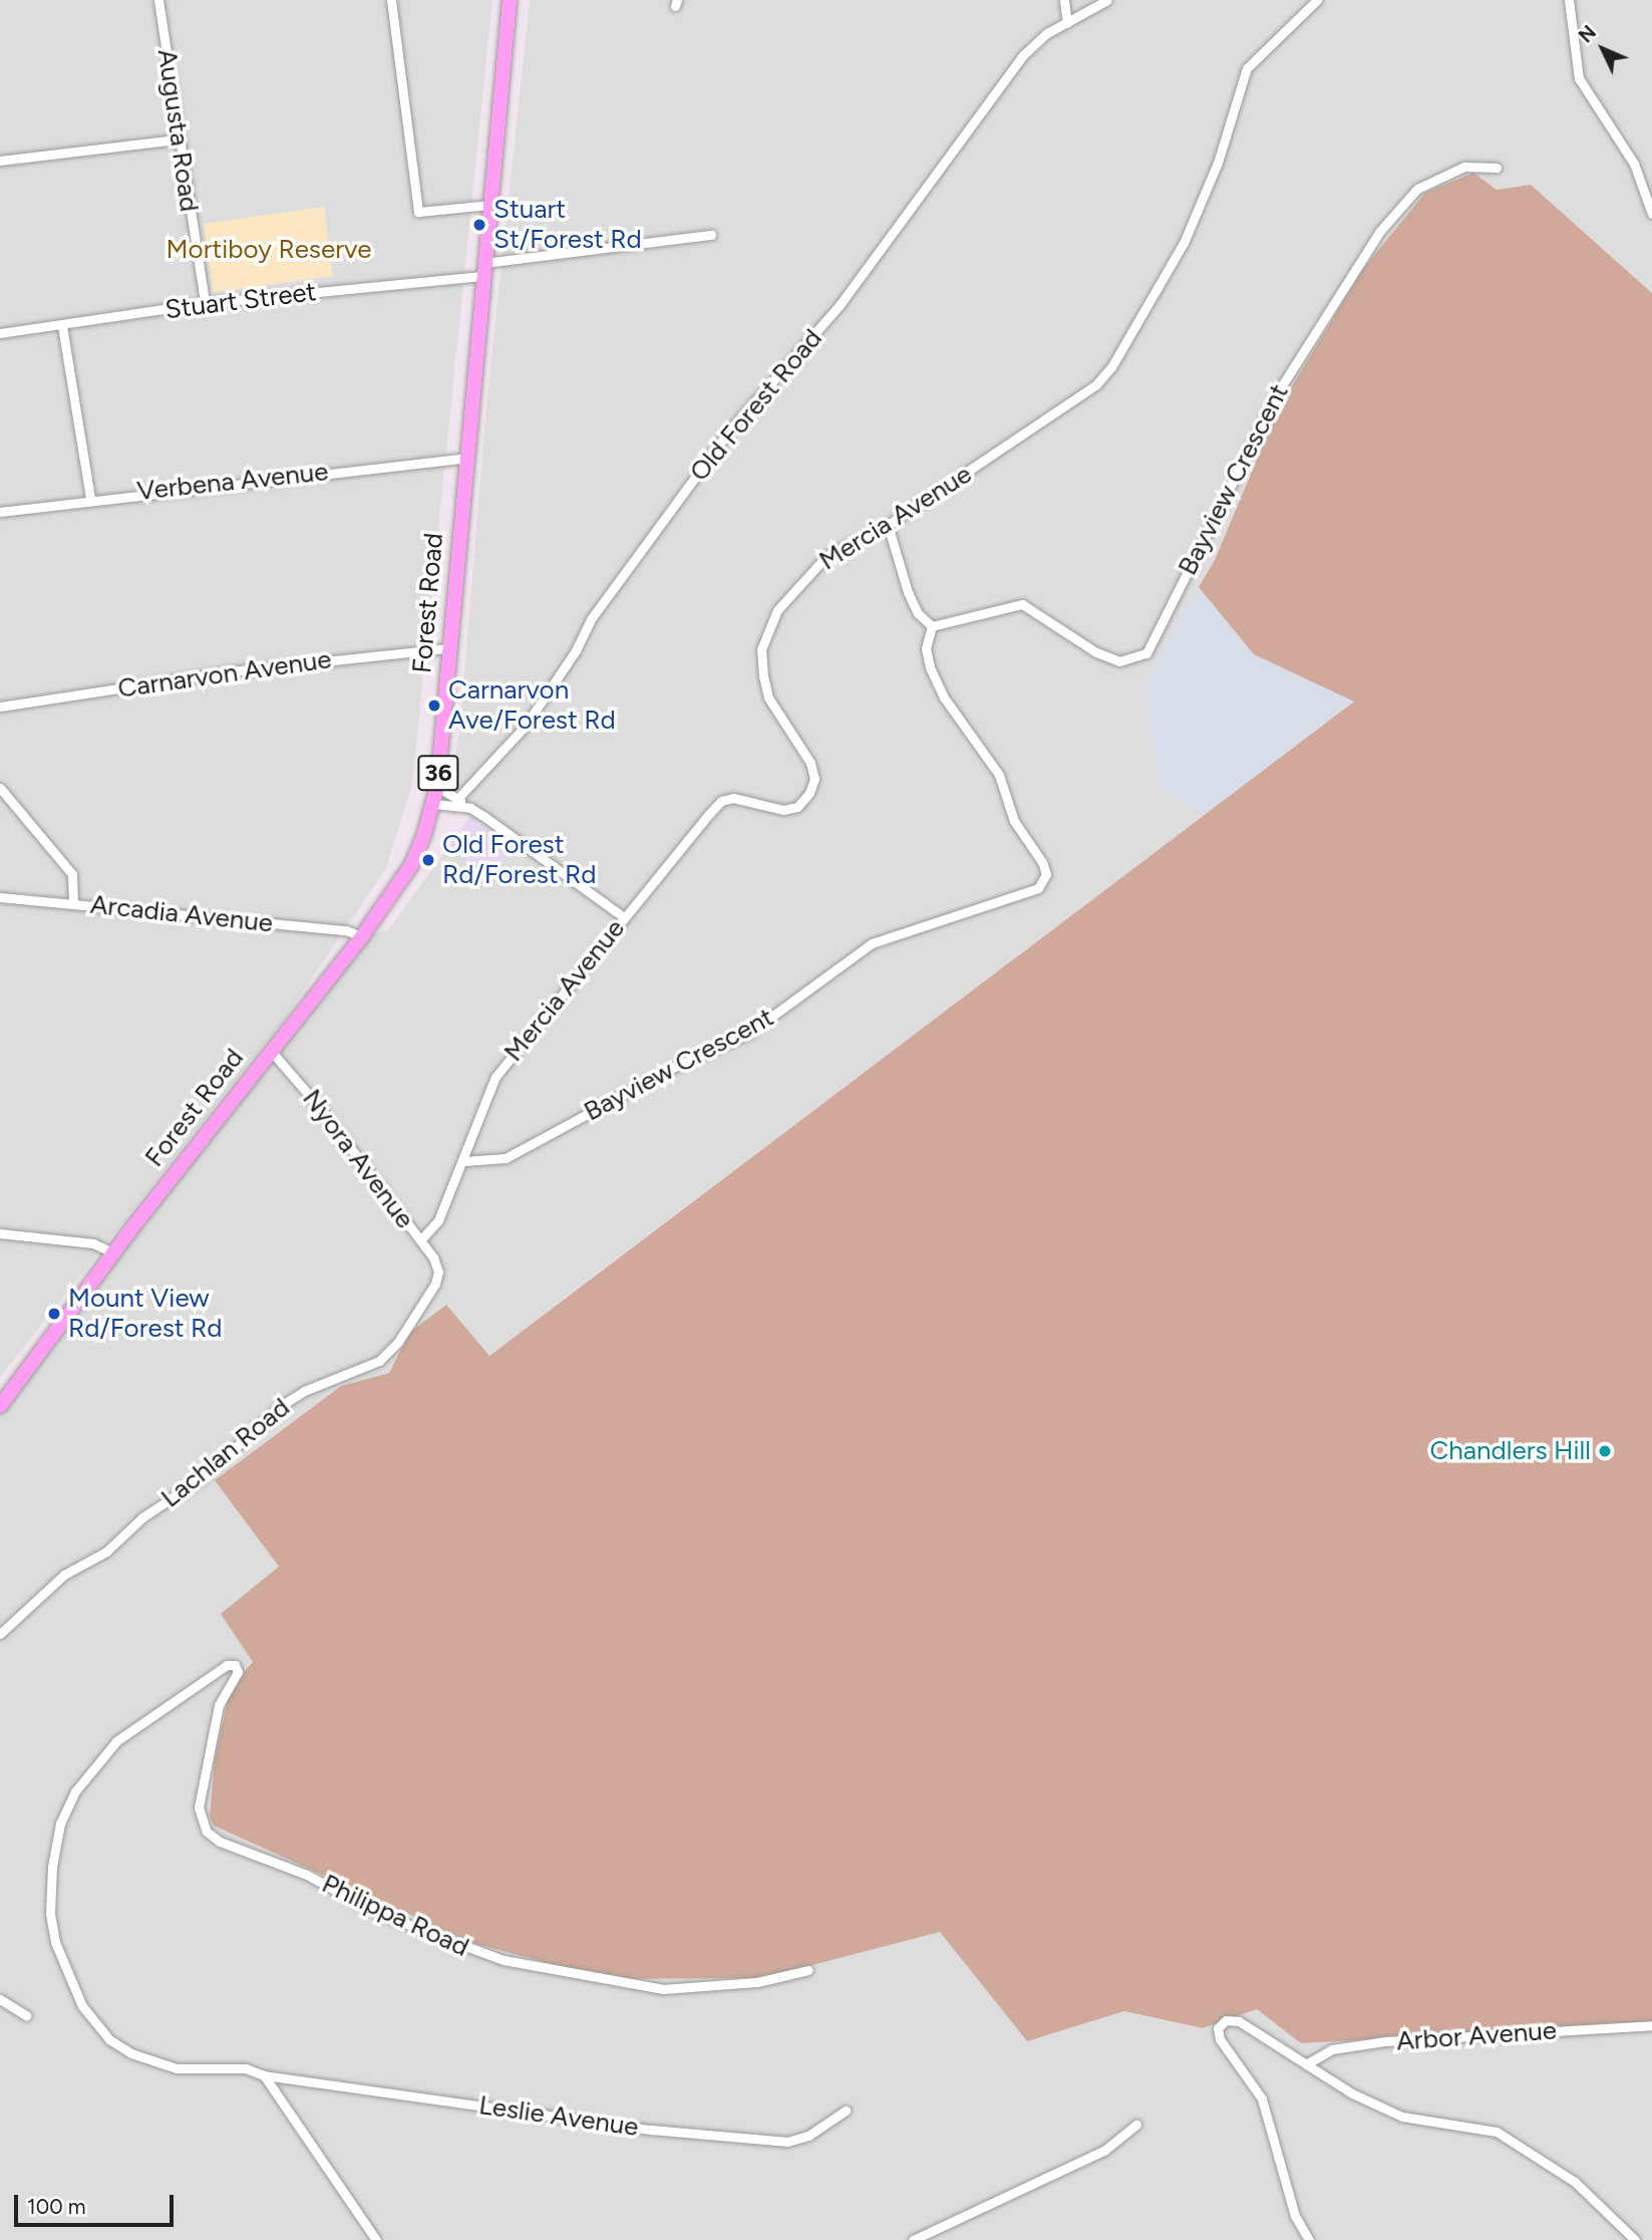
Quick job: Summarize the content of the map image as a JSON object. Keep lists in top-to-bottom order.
{
  "streets": {
    "main road": ["Forest Road", "36"],
    "street": [
      "Augusta Road",
      "Stuart Street",
      "Old Forest Road",
      "Bayview Crescent",
      "Verbena Avenue",
      "Mercia Avenue",
      "Carnarvon Avenue",
      "Arcadia Avenue",
      "Nyora Avenue",
      "Lachlan Road",
      "Philippa Road",
      "Arbor Avenue",
      "Leslie Avenue"
    ]
  },
  "crossings": [
    ["Augusta Road", "Stuart Street"],
    ["Stuart Street", "Forest Road"],
    ["Bayview Crescent", "Mercia Avenue"],
    ["Verbena Avenue", "Forest Road"],
    ["Mercia Avenue", "Nyora Avenue"],
    ["Forest Road", "Carnarvon Avenue"],
    ["Forest Road", "Arcadia Avenue"],
    ["Forest Road", "Nyora Avenue"],
    ["Nyora Avenue", "Lachlan Road"],
    ["Philippa Road", "Leslie Avenue"]
  ],
  "parks": ["Mortiboy Reserve"],
  "places": [
    "Stuart St/Forest Rd",
    "Carnarvon Ave/Forest Rd",
    "Old Forest Rd/Forest Rd",
    "Mount View Rd/Forest Rd",
    "Chandlers Hill"
  ],
  "scale_bar": "100 m",
  "north": "top left"
}
